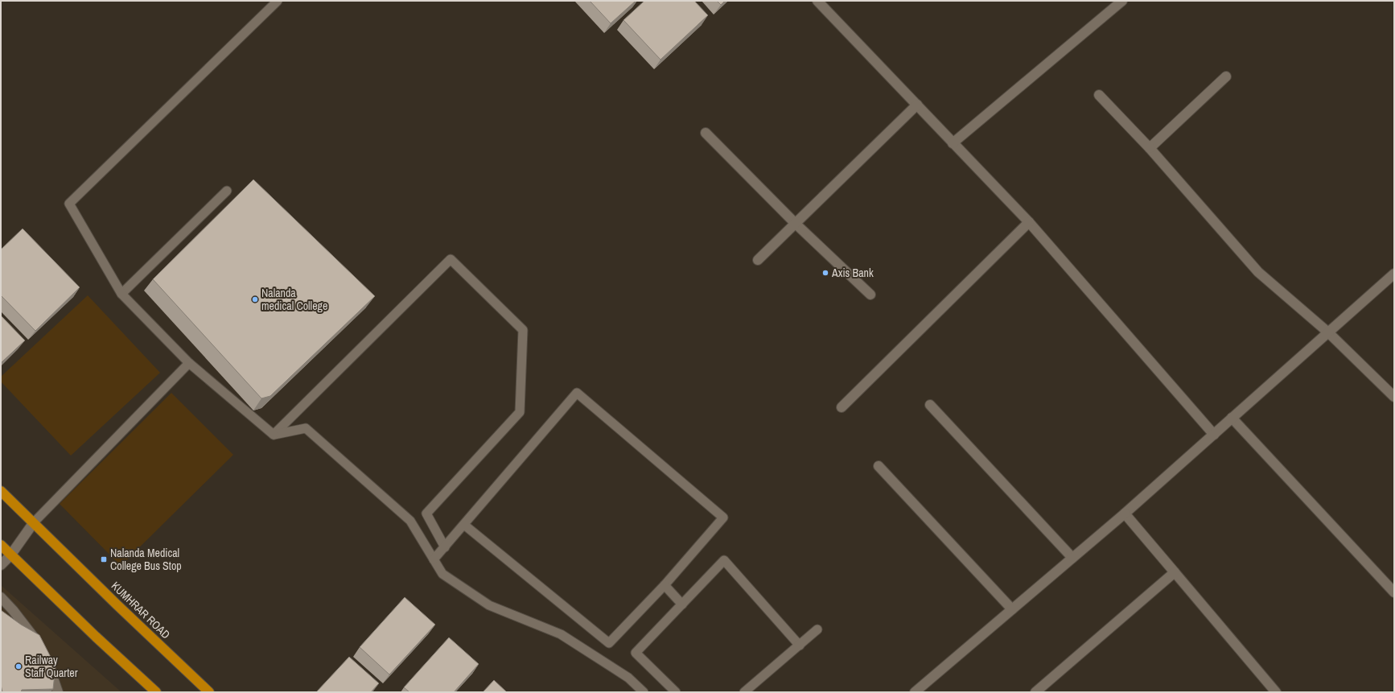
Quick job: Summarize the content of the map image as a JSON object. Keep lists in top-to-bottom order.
{
  "streets": {
    "highway": ["KUMHRAR ROAD"]
  },
  "places": {
    "other": ["Axis Bank", "Nalanda medical College", "Railway Staff Quarter"],
    "transit": ["Nalanda Medical College Bus Stop"]
  }
}
